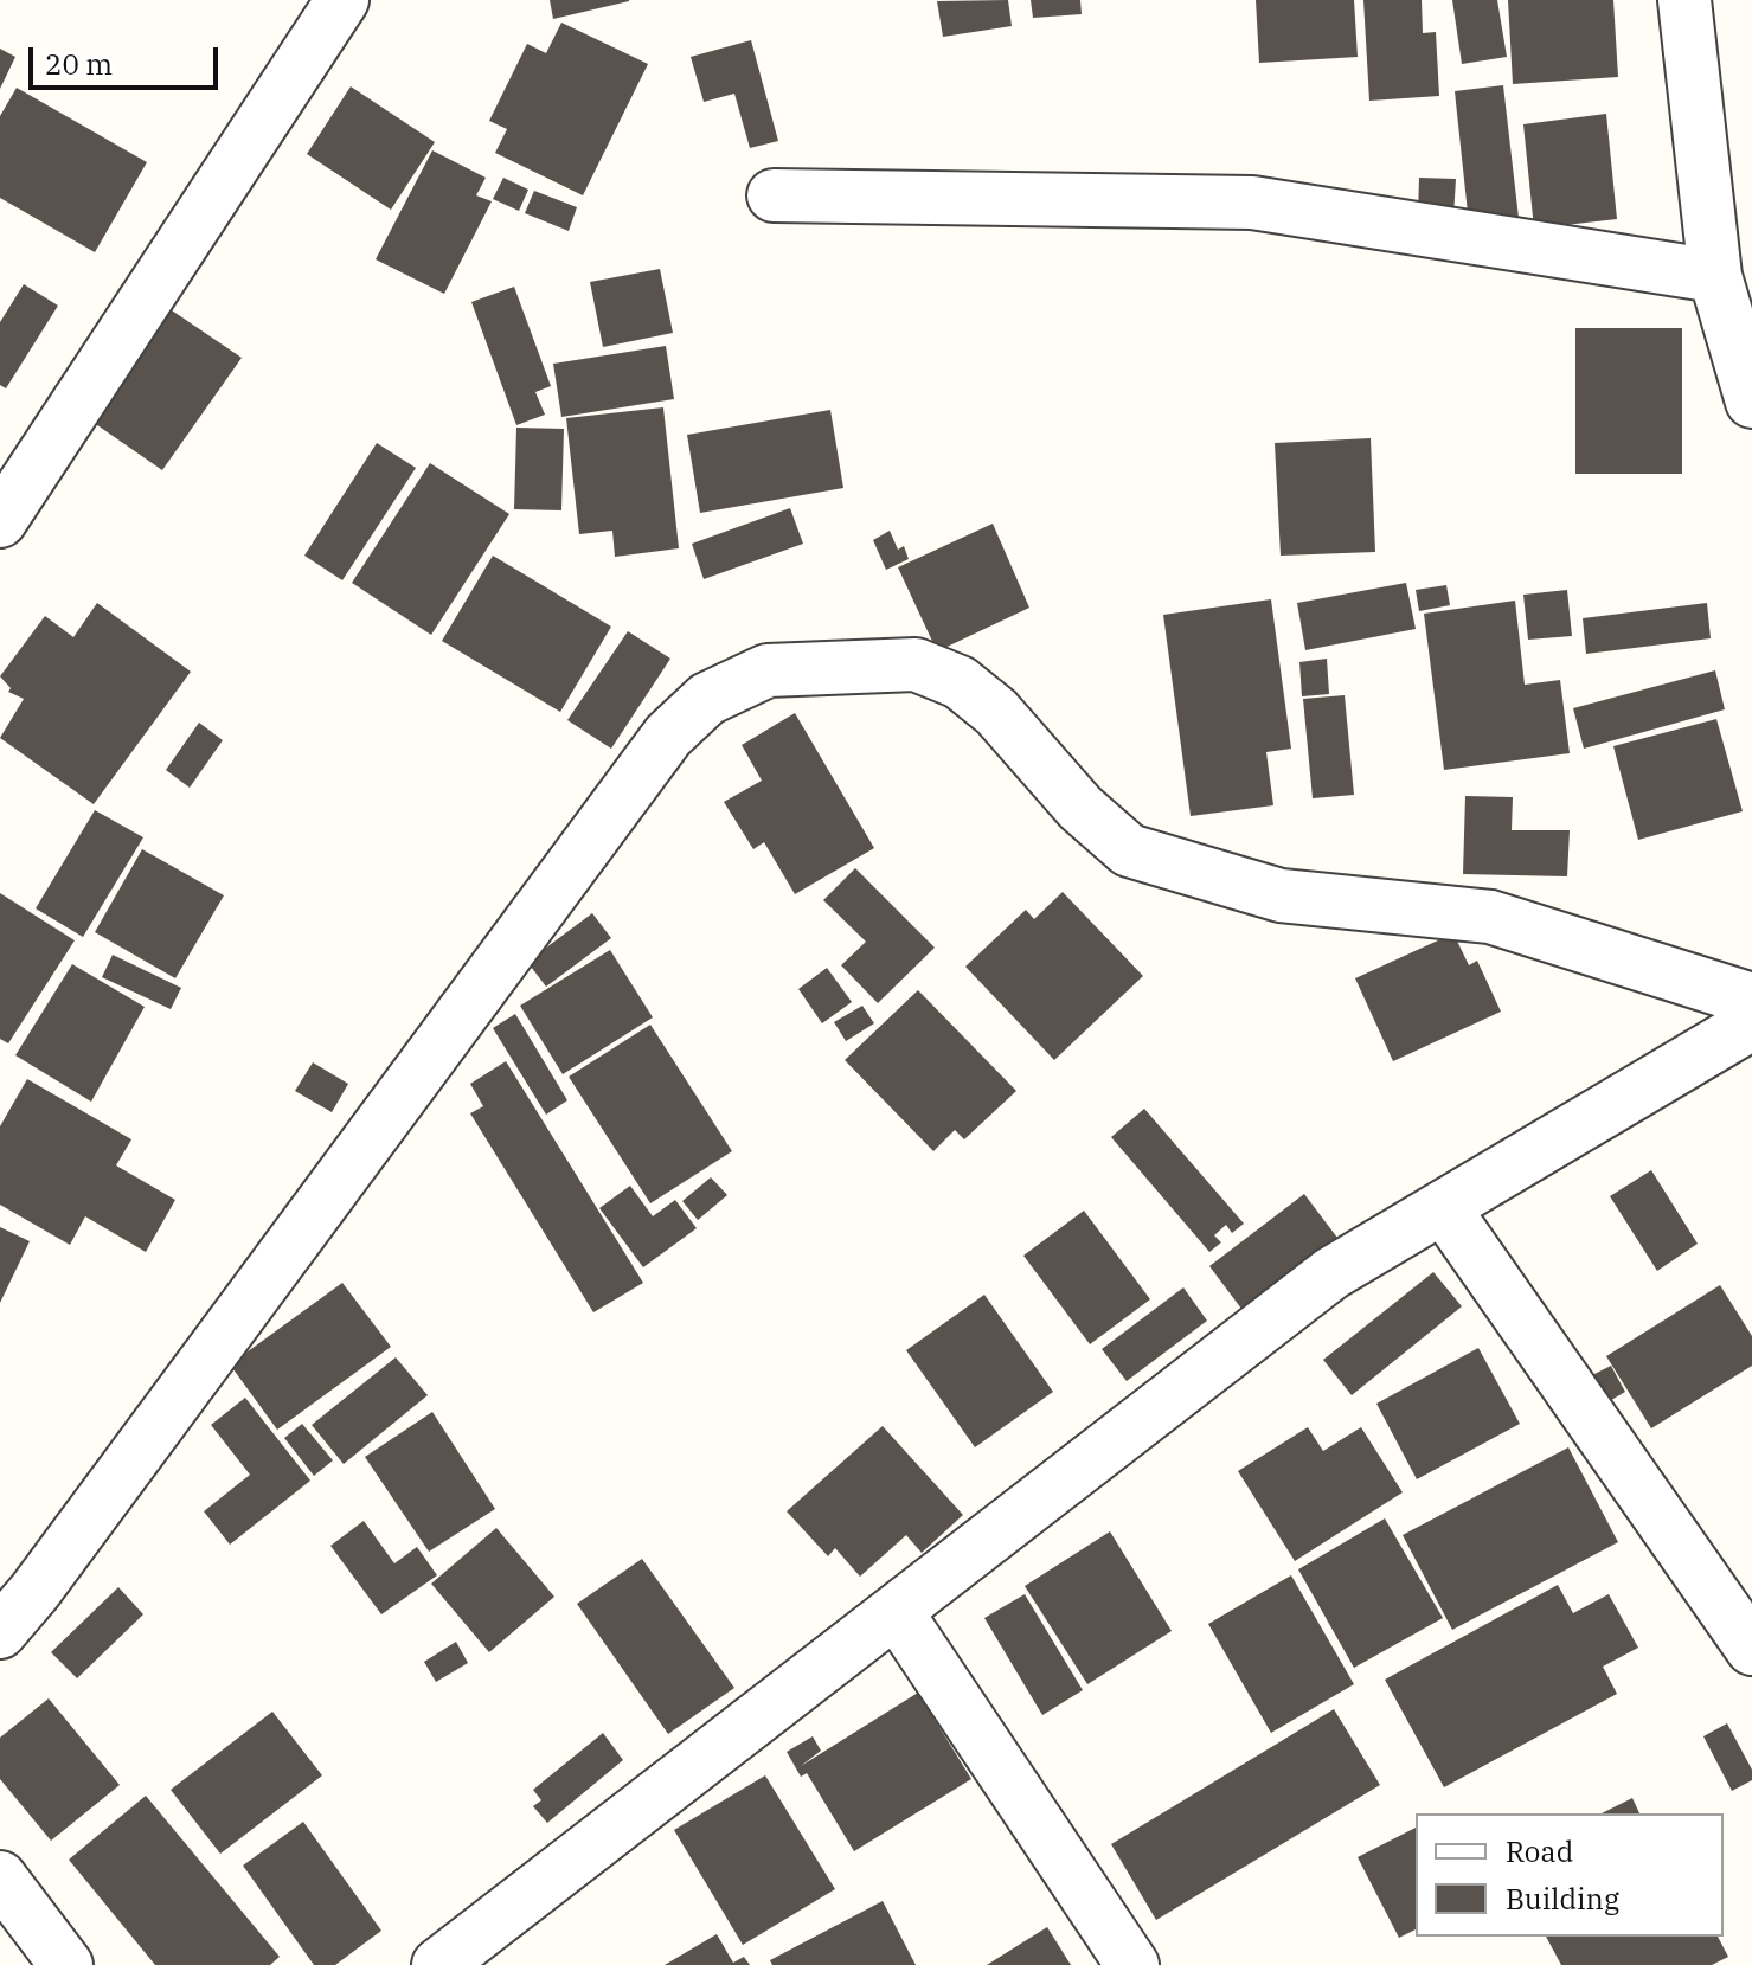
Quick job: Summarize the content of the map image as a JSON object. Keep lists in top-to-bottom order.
{
  "legend": ["Road", "Building"],
  "scale_bar": "20 m"
}
